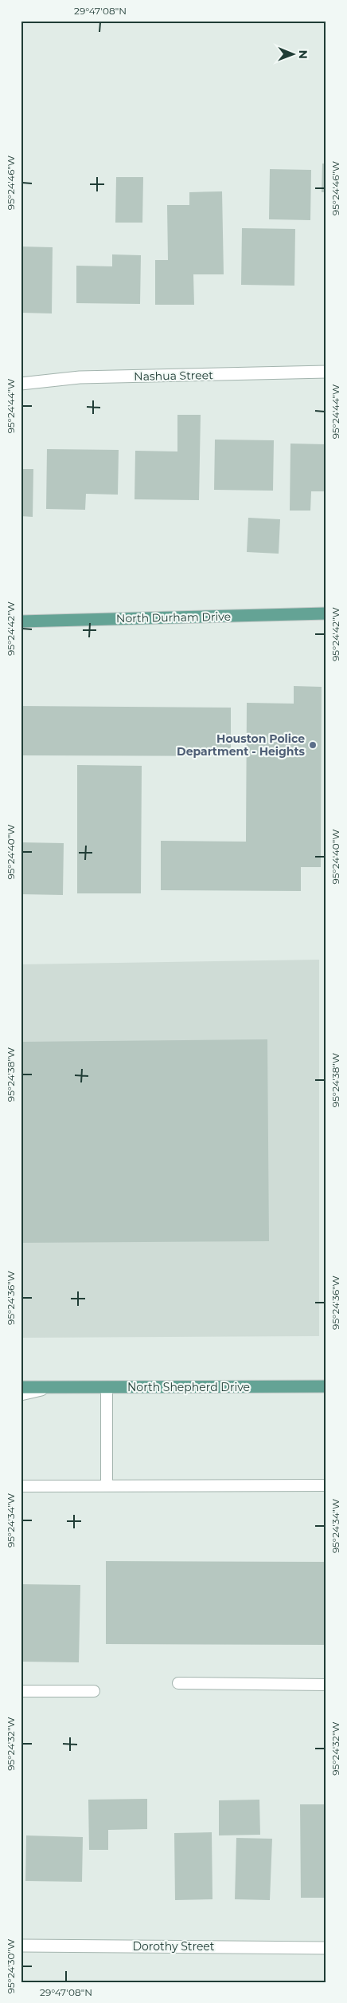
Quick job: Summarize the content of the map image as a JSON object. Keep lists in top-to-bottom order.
{
  "streets": {
    "main road": ["North Durham Drive", "North Shepherd Drive"],
    "street": ["Nashua Street", "Dorothy Street"]
  },
  "places": ["Houston Police Department - Heights"],
  "north": "right",
  "coordinates": [
    "29°47'08\"N",
    "95°24'46\"W",
    "95°24'44\"W",
    "95°24'42\"W",
    "95°24'40\"W",
    "95°24'38\"W",
    "95°24'36\"W",
    "95°24'34\"W",
    "95°24'32\"W",
    "95°24'30\"W"
  ]
}
